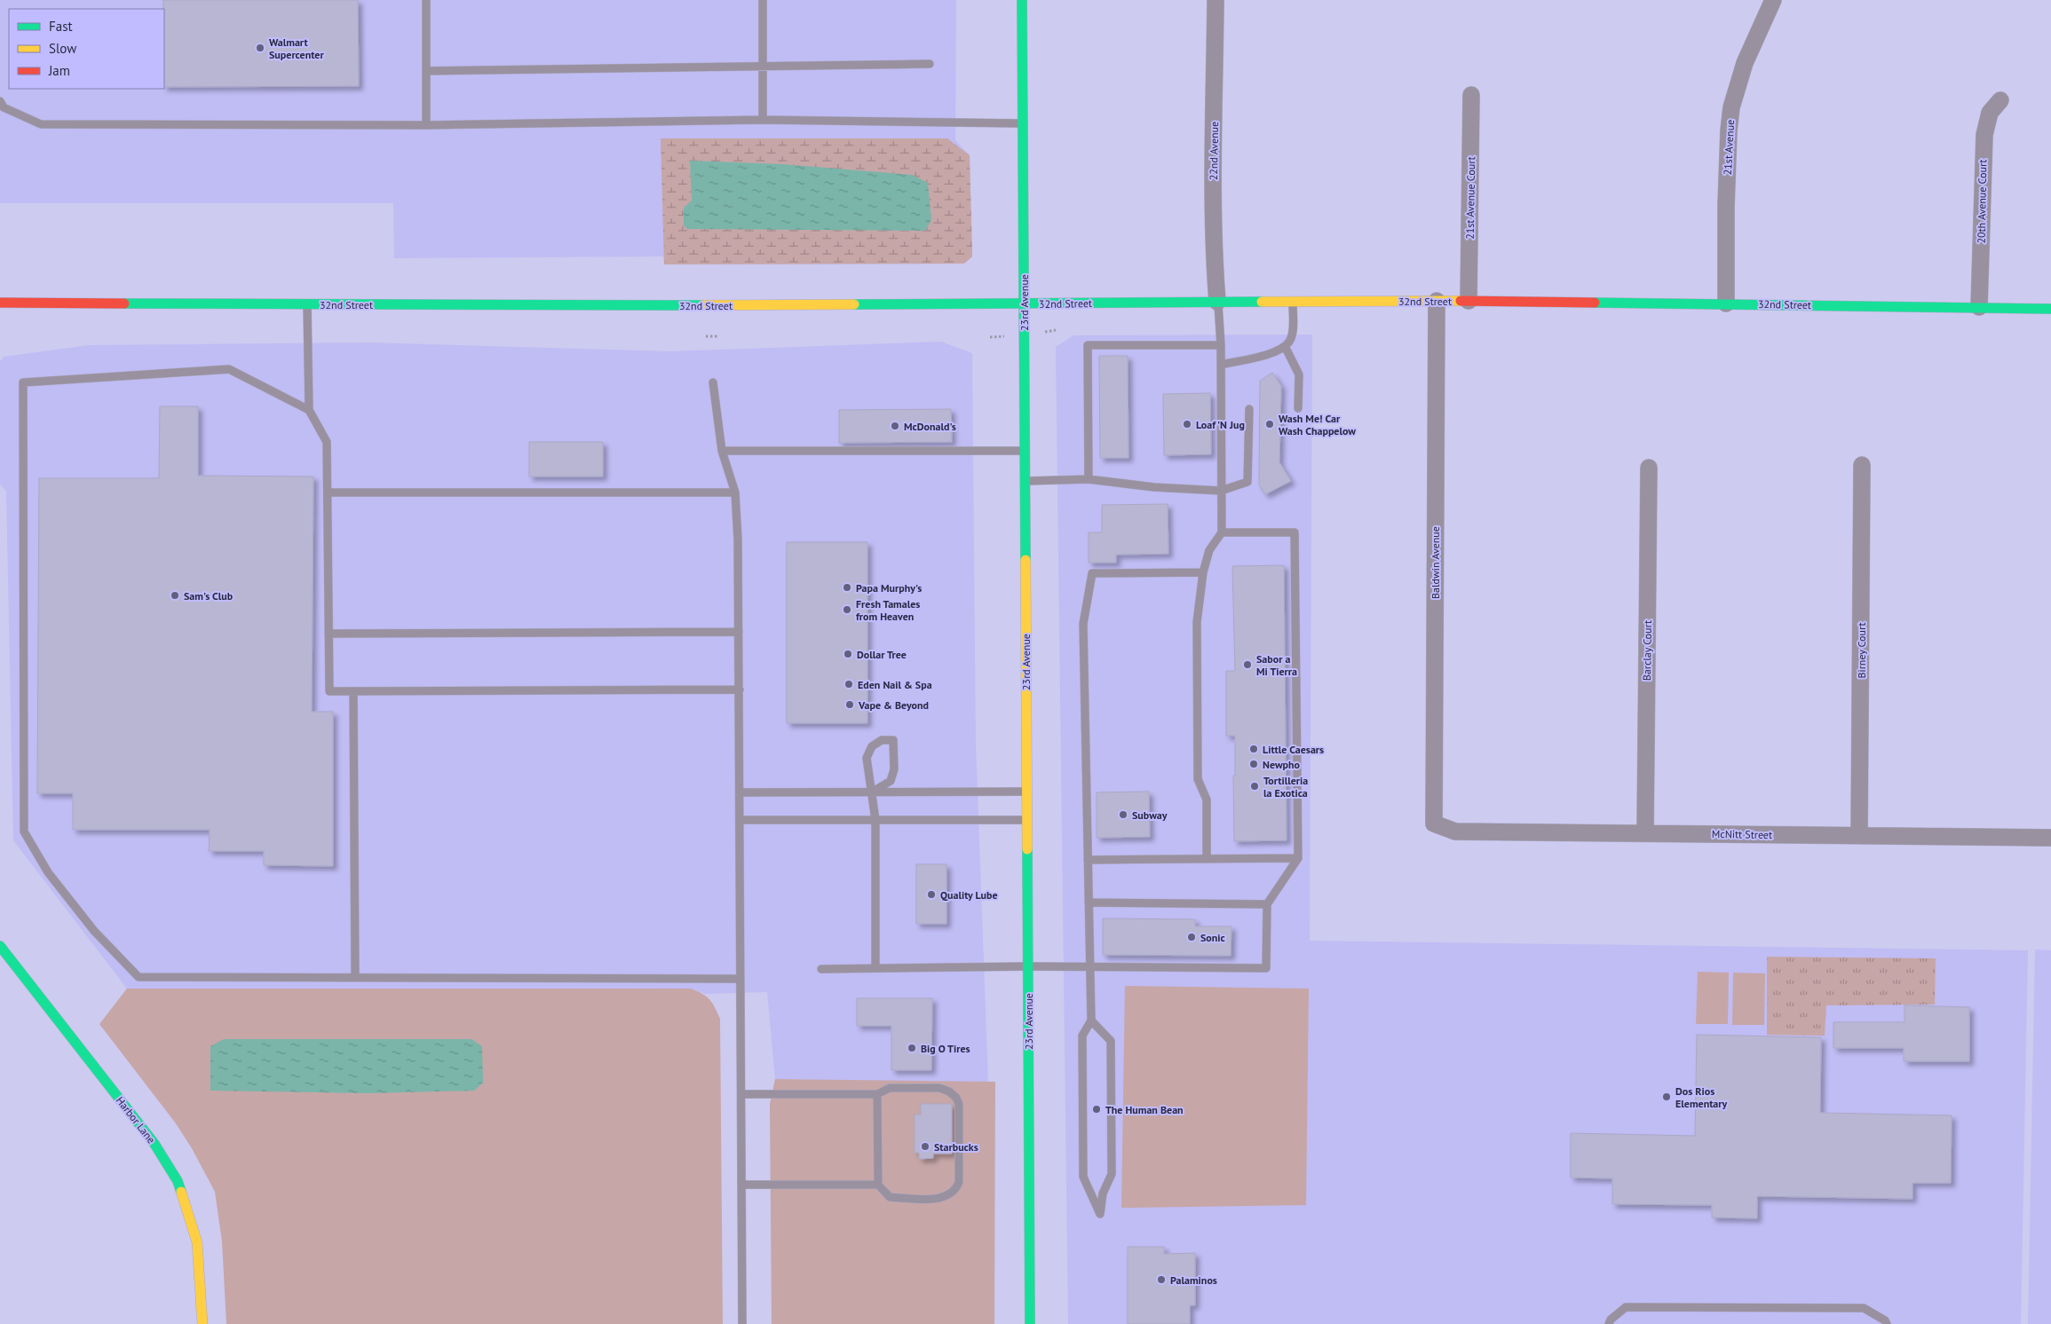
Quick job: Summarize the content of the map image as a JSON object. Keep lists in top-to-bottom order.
{
  "streets": {
    "street": [
      "21st Avenue",
      "22nd Avenue",
      "21st Avenue Court",
      "20th Avenue Court",
      "32nd Street",
      "23rd Avenue",
      "Baldwin Avenue",
      "Barclay Court",
      "Birney Court",
      "McNitt Street",
      "Harbor Lane"
    ]
  },
  "crossings": [
    ["21st Avenue", "32nd Street"],
    ["22nd Avenue", "32nd Street"],
    ["21st Avenue Court", "32nd Street"],
    ["20th Avenue Court", "32nd Street"],
    ["32nd Street", "23rd Avenue"],
    ["32nd Street", "Baldwin Avenue"],
    ["Baldwin Avenue", "McNitt Street"],
    ["Barclay Court", "McNitt Street"],
    ["Birney Court", "McNitt Street"]
  ],
  "places": [
    "Walmart Supercenter",
    "Loaf 'N Jug",
    "Wash Me! Car Wash Chappelow",
    "McDonald's",
    "Papa Murphy's",
    "Sam's Club",
    "Fresh Tamales from Heaven",
    "Dollar Tree",
    "Sabor a Mi Tierra",
    "Eden Nail & Spa",
    "Vape & Beyond",
    "Little Caesars",
    "Newpho",
    "Tortilleria la Exotica",
    "Subway",
    "Quality Lube",
    "Sonic",
    "Big O Tires",
    "Dos Rios Elementary",
    "The Human Bean",
    "Starbucks",
    "Palaminos"
  ],
  "legend": ["Fast", "Slow", "Jam"]
}
